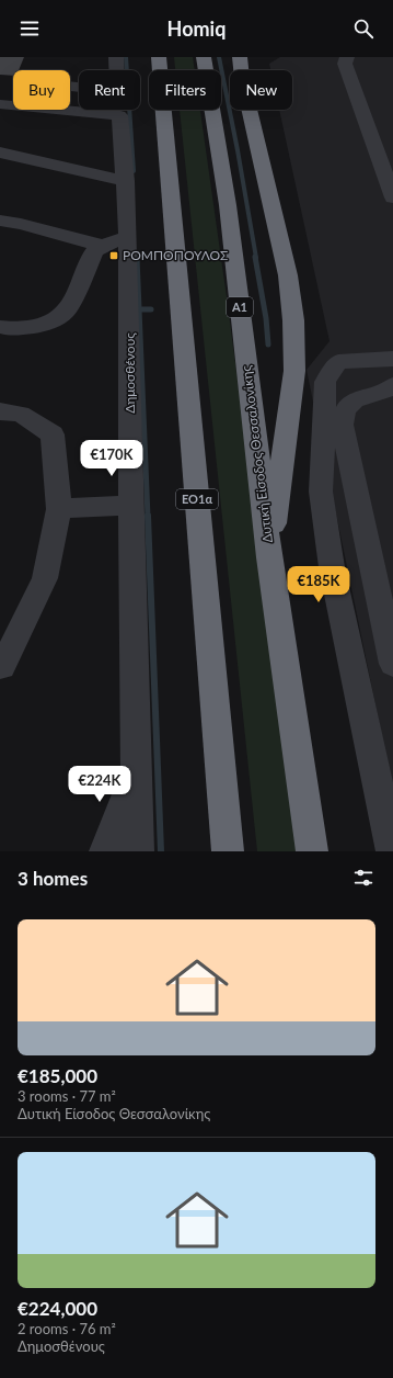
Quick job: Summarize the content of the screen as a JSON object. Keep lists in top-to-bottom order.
{
  "streets": {
    "highway": ["Α1", "Δυτική Είσοδος Θεσσαλονίκης", "ΕΟ1α"],
    "street": ["Δημοσθένους"]
  },
  "places": {
    "transit": ["ΡΟΜΠΟΠΟΥΛΟΣ"]
  },
  "page": {
    "header": "Homiq",
    "chip": [
      "Buy",
      "Rent",
      "Filters",
      "New"
    ],
    "price": ["€170K", "€185K", "€224K"],
    "heading": "3 homes",
    "list": [
      {
        "name": "€185,000",
        "note": "3 rooms · 77 m² · Δυτική Είσοδος Θεσσαλονίκης"
      },
      {
        "name": "€224,000",
        "note": "2 rooms · 76 m² · Δημοσθένους"
      }
    ]
  }
}
